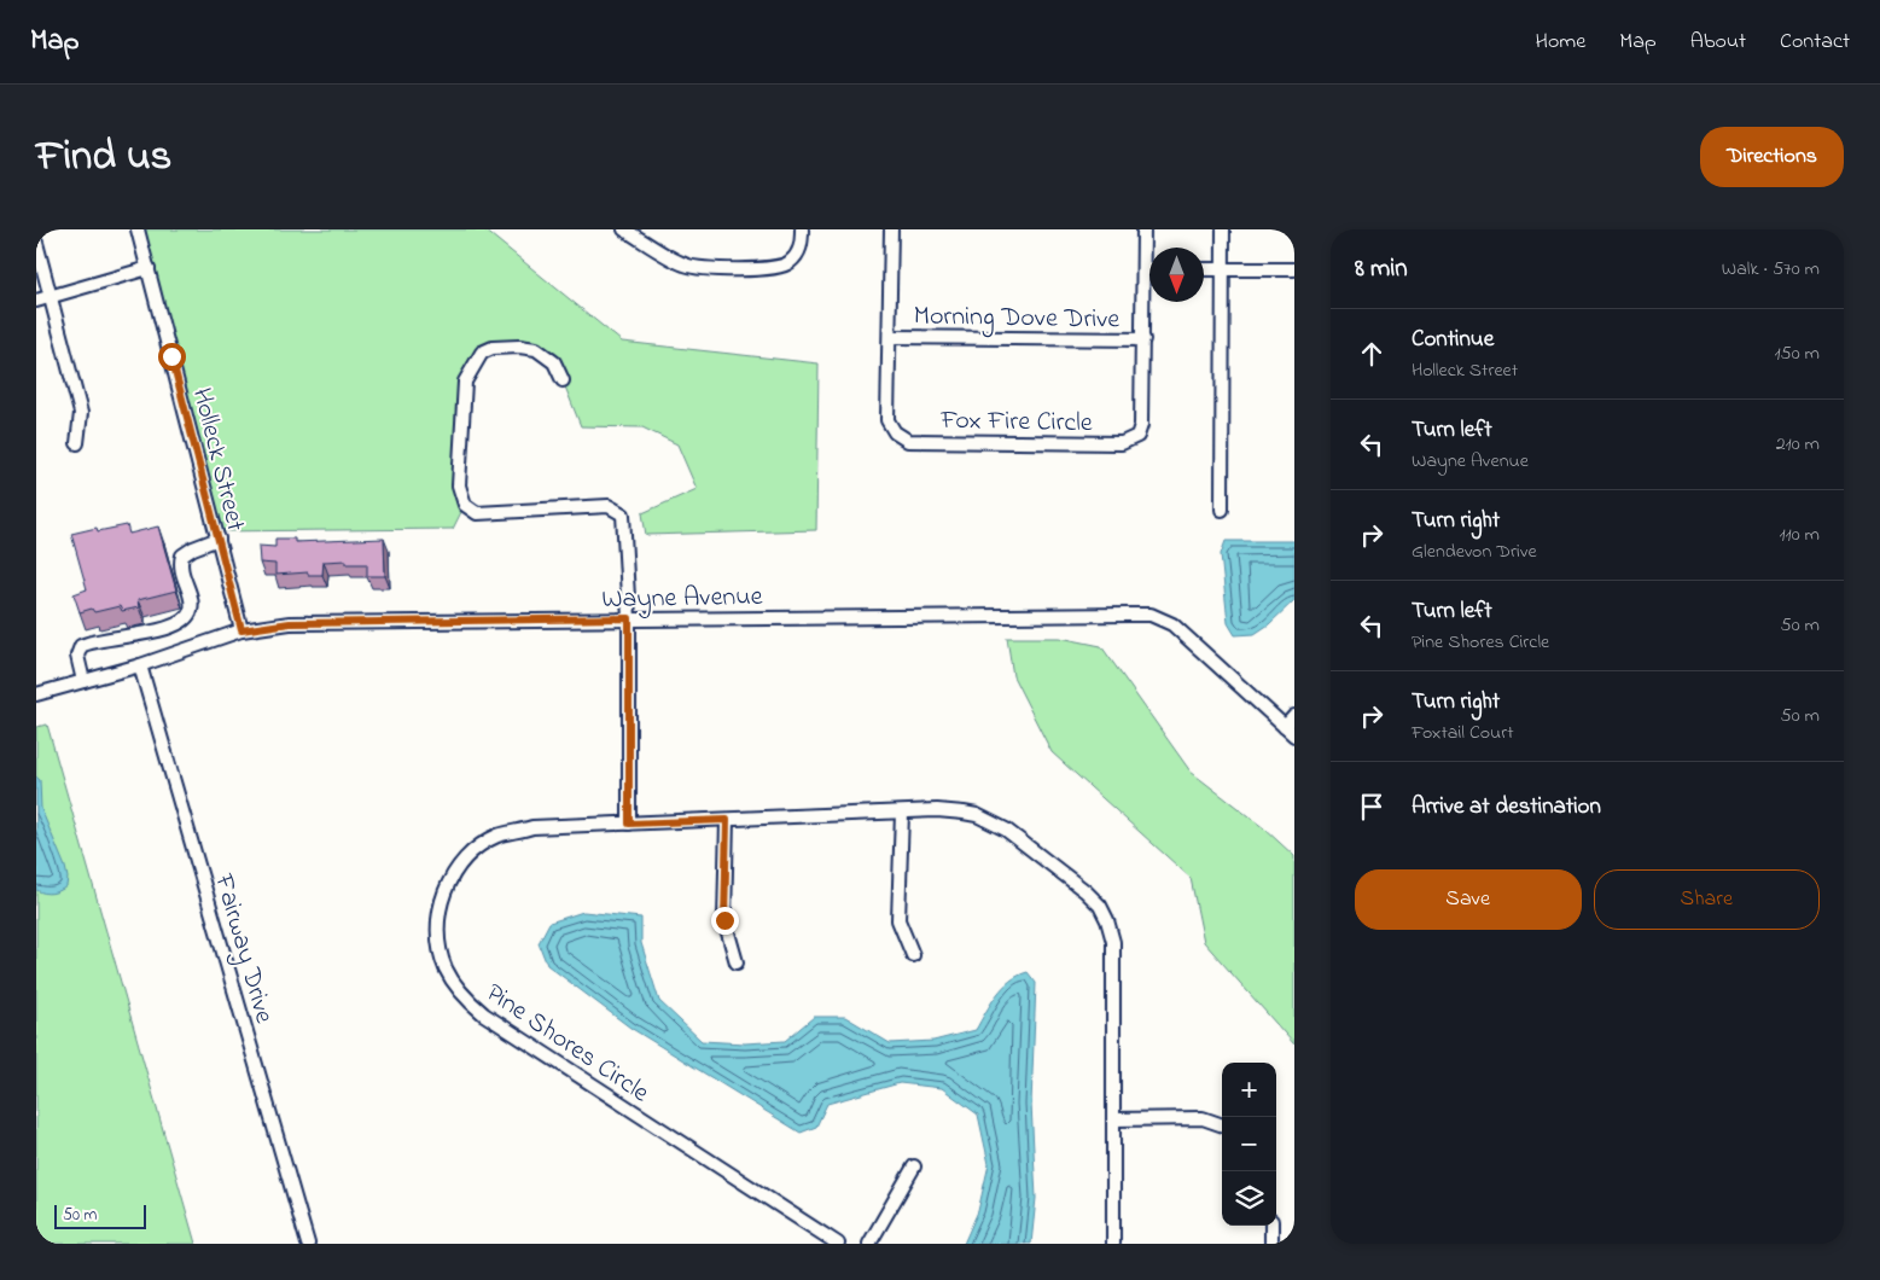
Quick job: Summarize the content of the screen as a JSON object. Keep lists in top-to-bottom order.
{
  "streets": {
    "street": [
      "Morning Dove Drive",
      "Fox Fire Circle",
      "Holleck Street",
      "Wayne Avenue",
      "Fairway Drive",
      "Pine Shores Circle"
    ]
  },
  "crossings": [
    ["Morning Dove Drive", "Fox Fire Circle"],
    ["Holleck Street", "Wayne Avenue"],
    ["Wayne Avenue", "Fairway Drive"]
  ],
  "scale_bar": "50 m",
  "north": "bottom",
  "page": {
    "header": "Map",
    "nav": [
      "Home",
      "Map",
      "About",
      "Contact"
    ],
    "title": "Find us",
    "buttons": [
      "Directions",
      ["Save", "Share"]
    ],
    "heading": ["8 min", "Walk · 570 m"],
    "list": [
      ["Continue", "Holleck Street", "150 m"],
      ["Turn left", "Wayne Avenue", "210 m"],
      ["Turn right", "Glendevon Drive", "110 m"],
      ["Turn left", "Pine Shores Circle", "50 m"],
      ["Turn right", "Foxtail Court", "50 m"],
      "Arrive at destination"
    ],
    "map_buttons": ["+", "−"],
    "scale": "50 m"
  }
}
